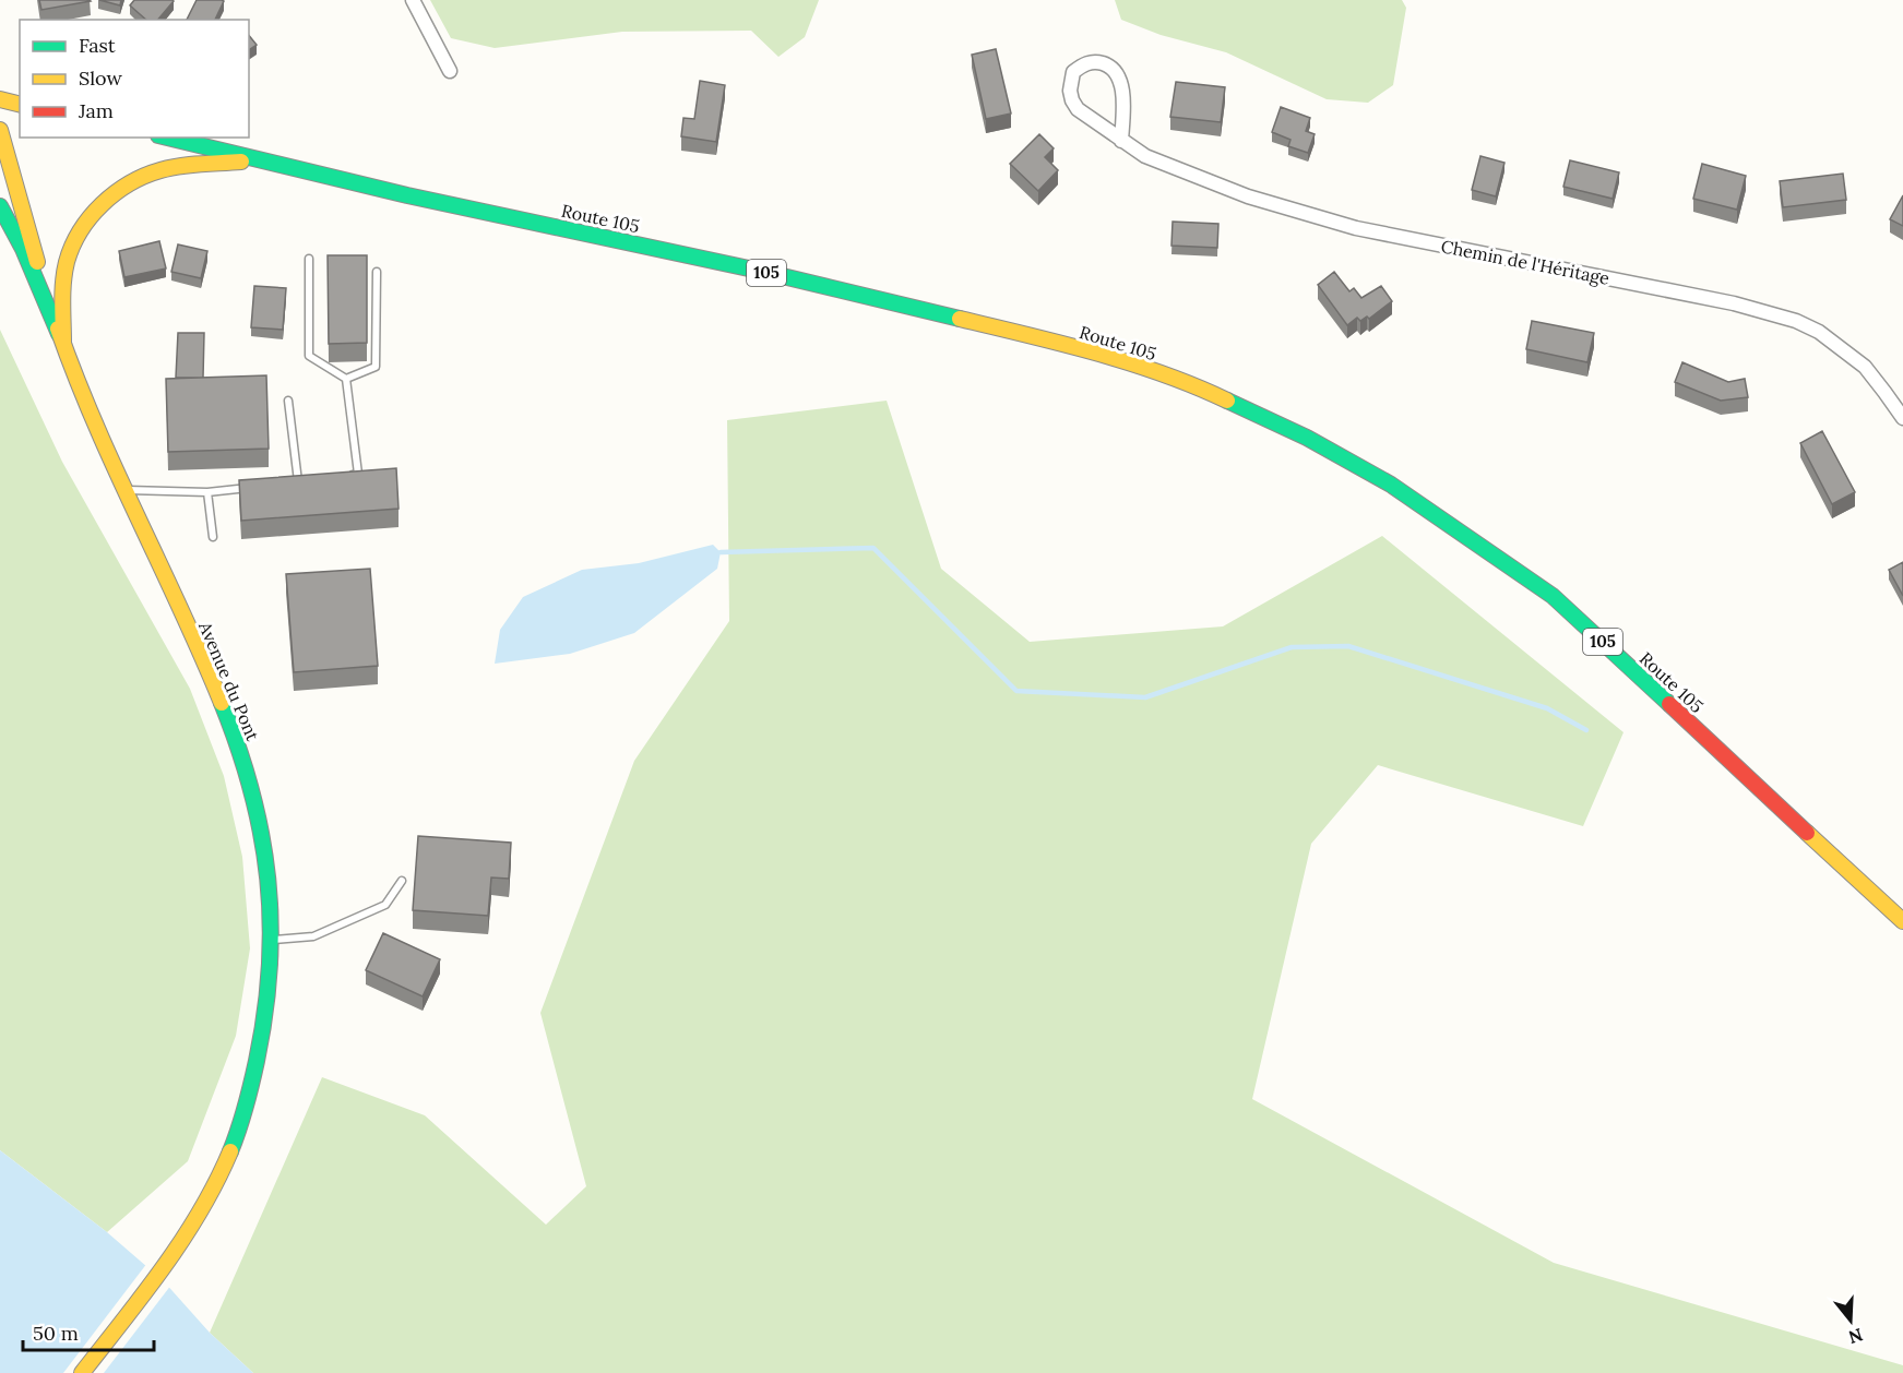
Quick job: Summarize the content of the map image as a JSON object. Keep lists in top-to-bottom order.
{
  "streets": {
    "main road": ["Route 105", "105", "Avenue du Pont"],
    "street": ["Chemin de l'Héritage"]
  },
  "legend": ["Fast", "Slow", "Jam"],
  "scale_bar": "50 m",
  "north": "bottom"
}
